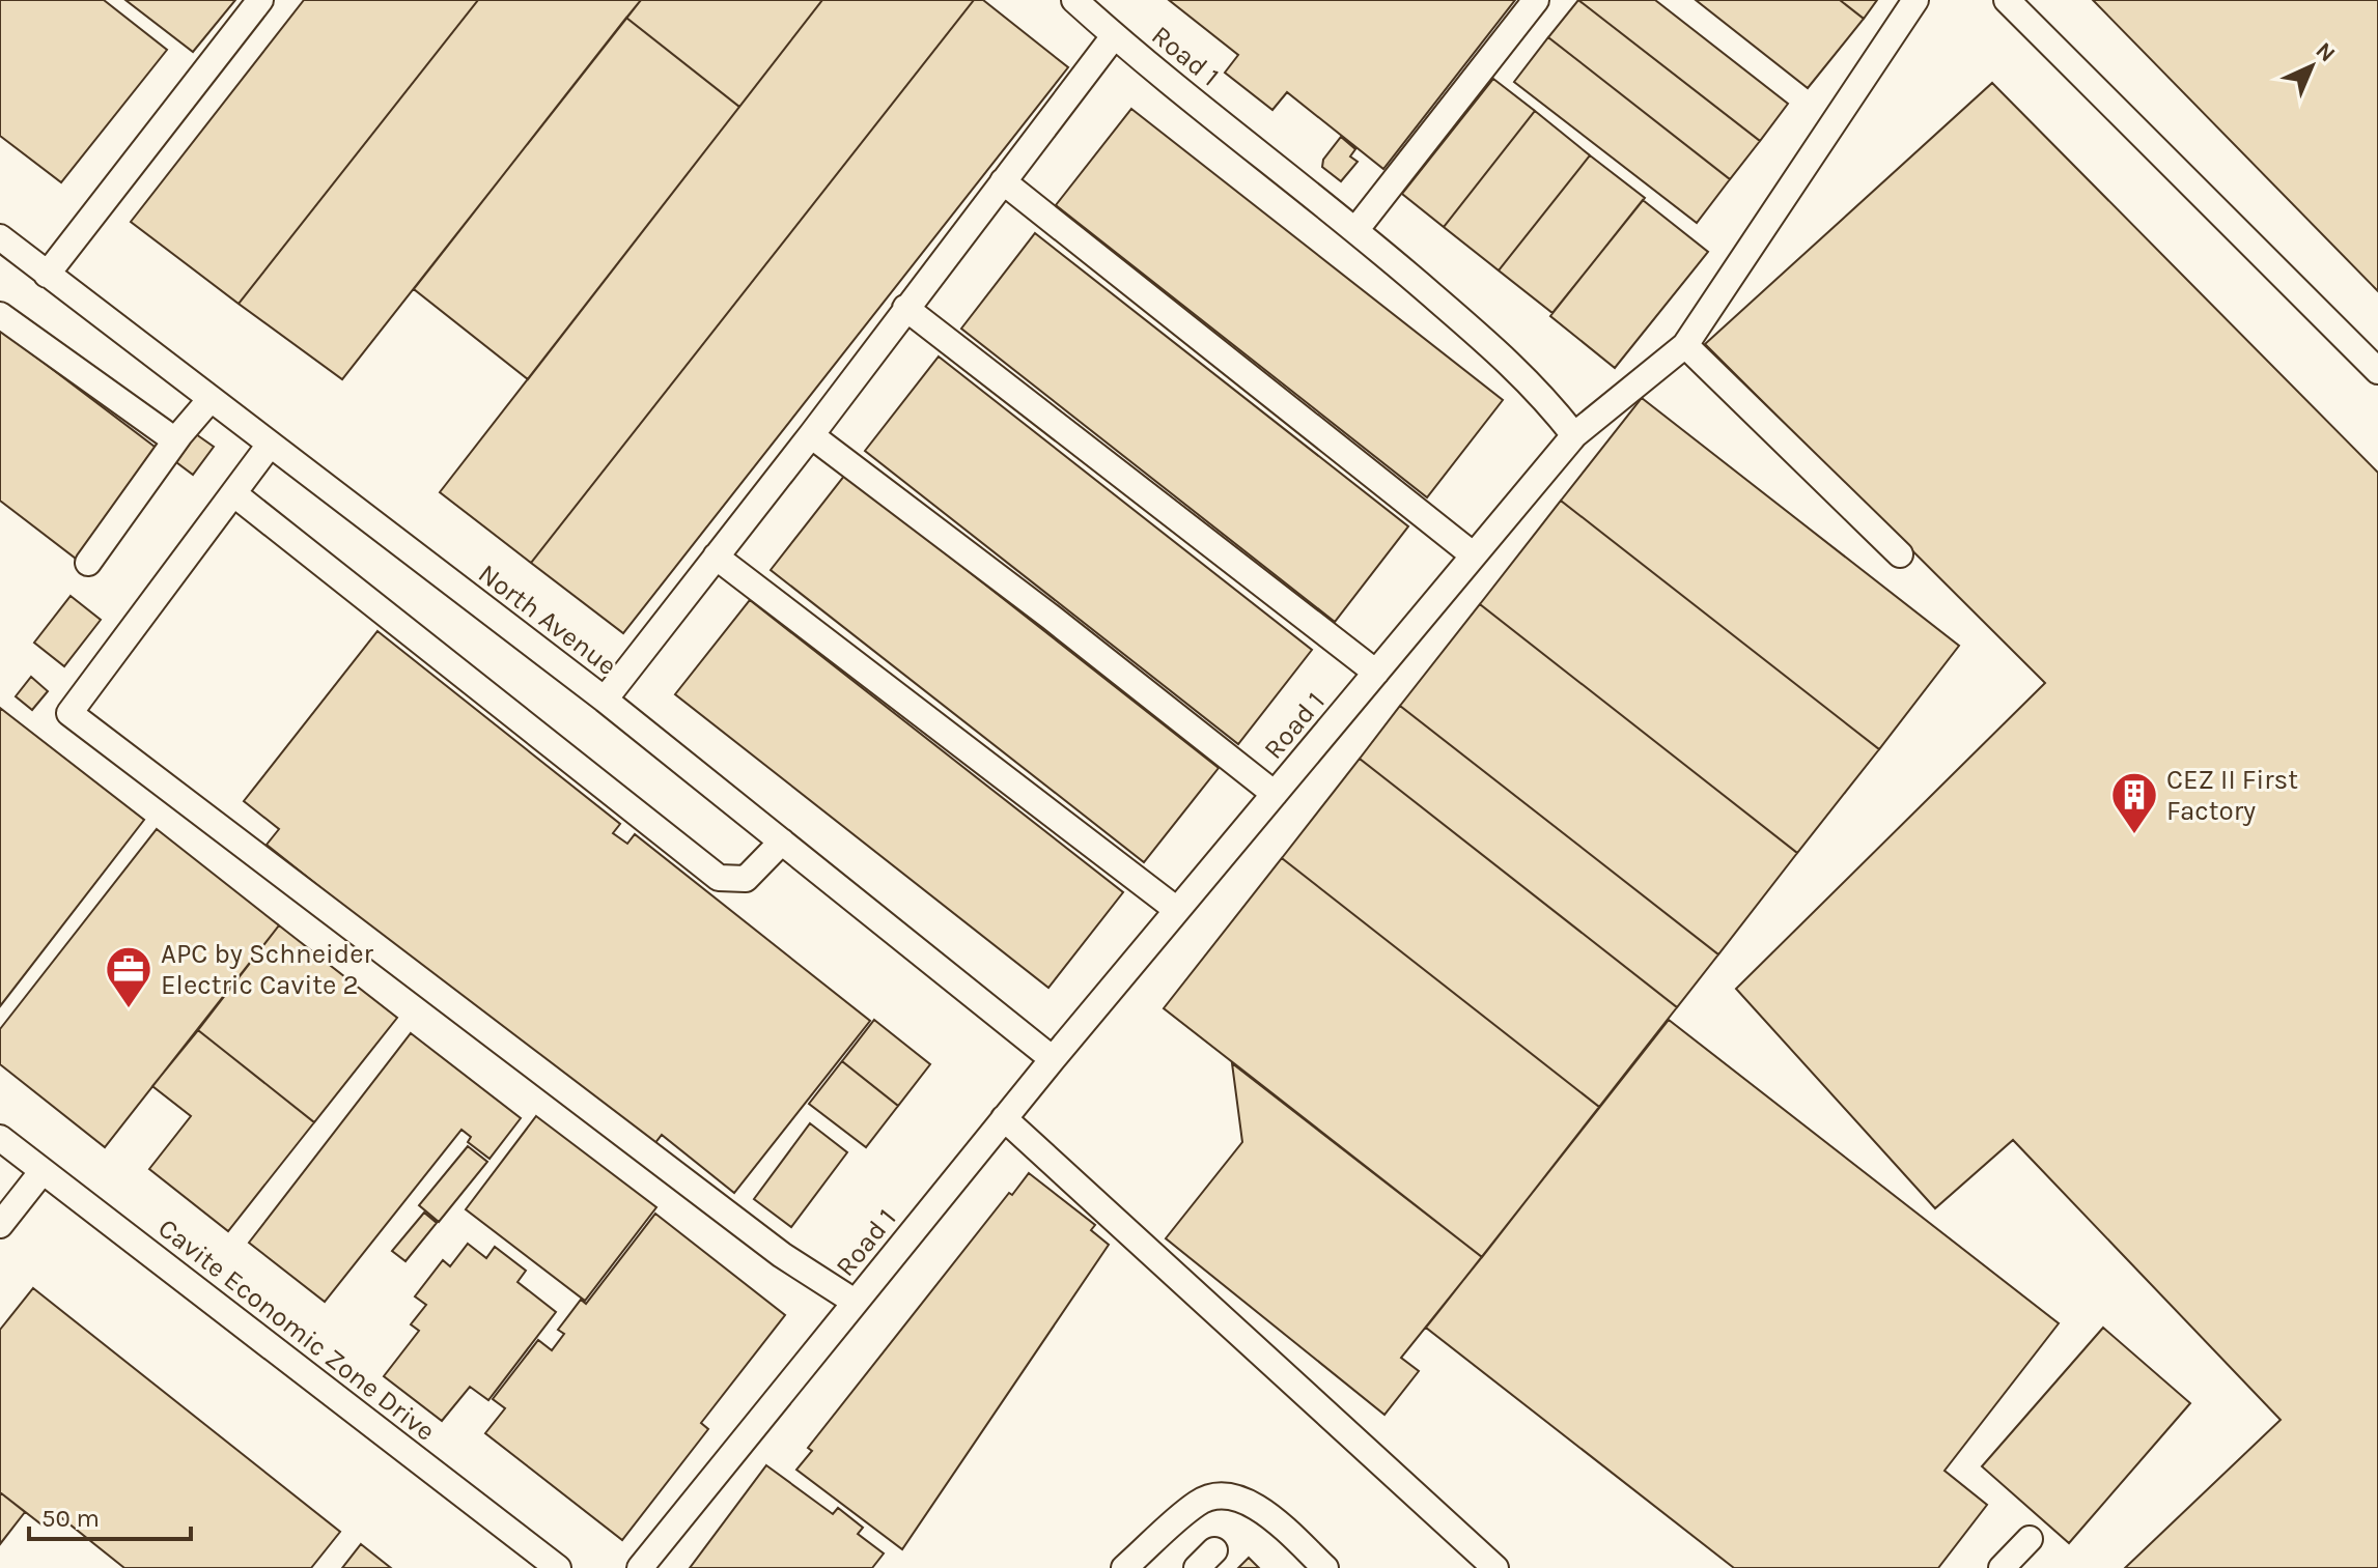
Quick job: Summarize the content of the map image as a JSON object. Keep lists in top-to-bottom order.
{
  "streets": {
    "street": ["Road 1", "North Avenue", "Cavite Economic Zone Drive"]
  },
  "crossings": [
    ["Road 1", "North Avenue"]
  ],
  "places": {
    "building": ["CEZ II First Factory"],
    "office": ["APC by Schneider Electric Cavite 2"]
  },
  "scale_bar": "50 m",
  "north": "top right"
}
